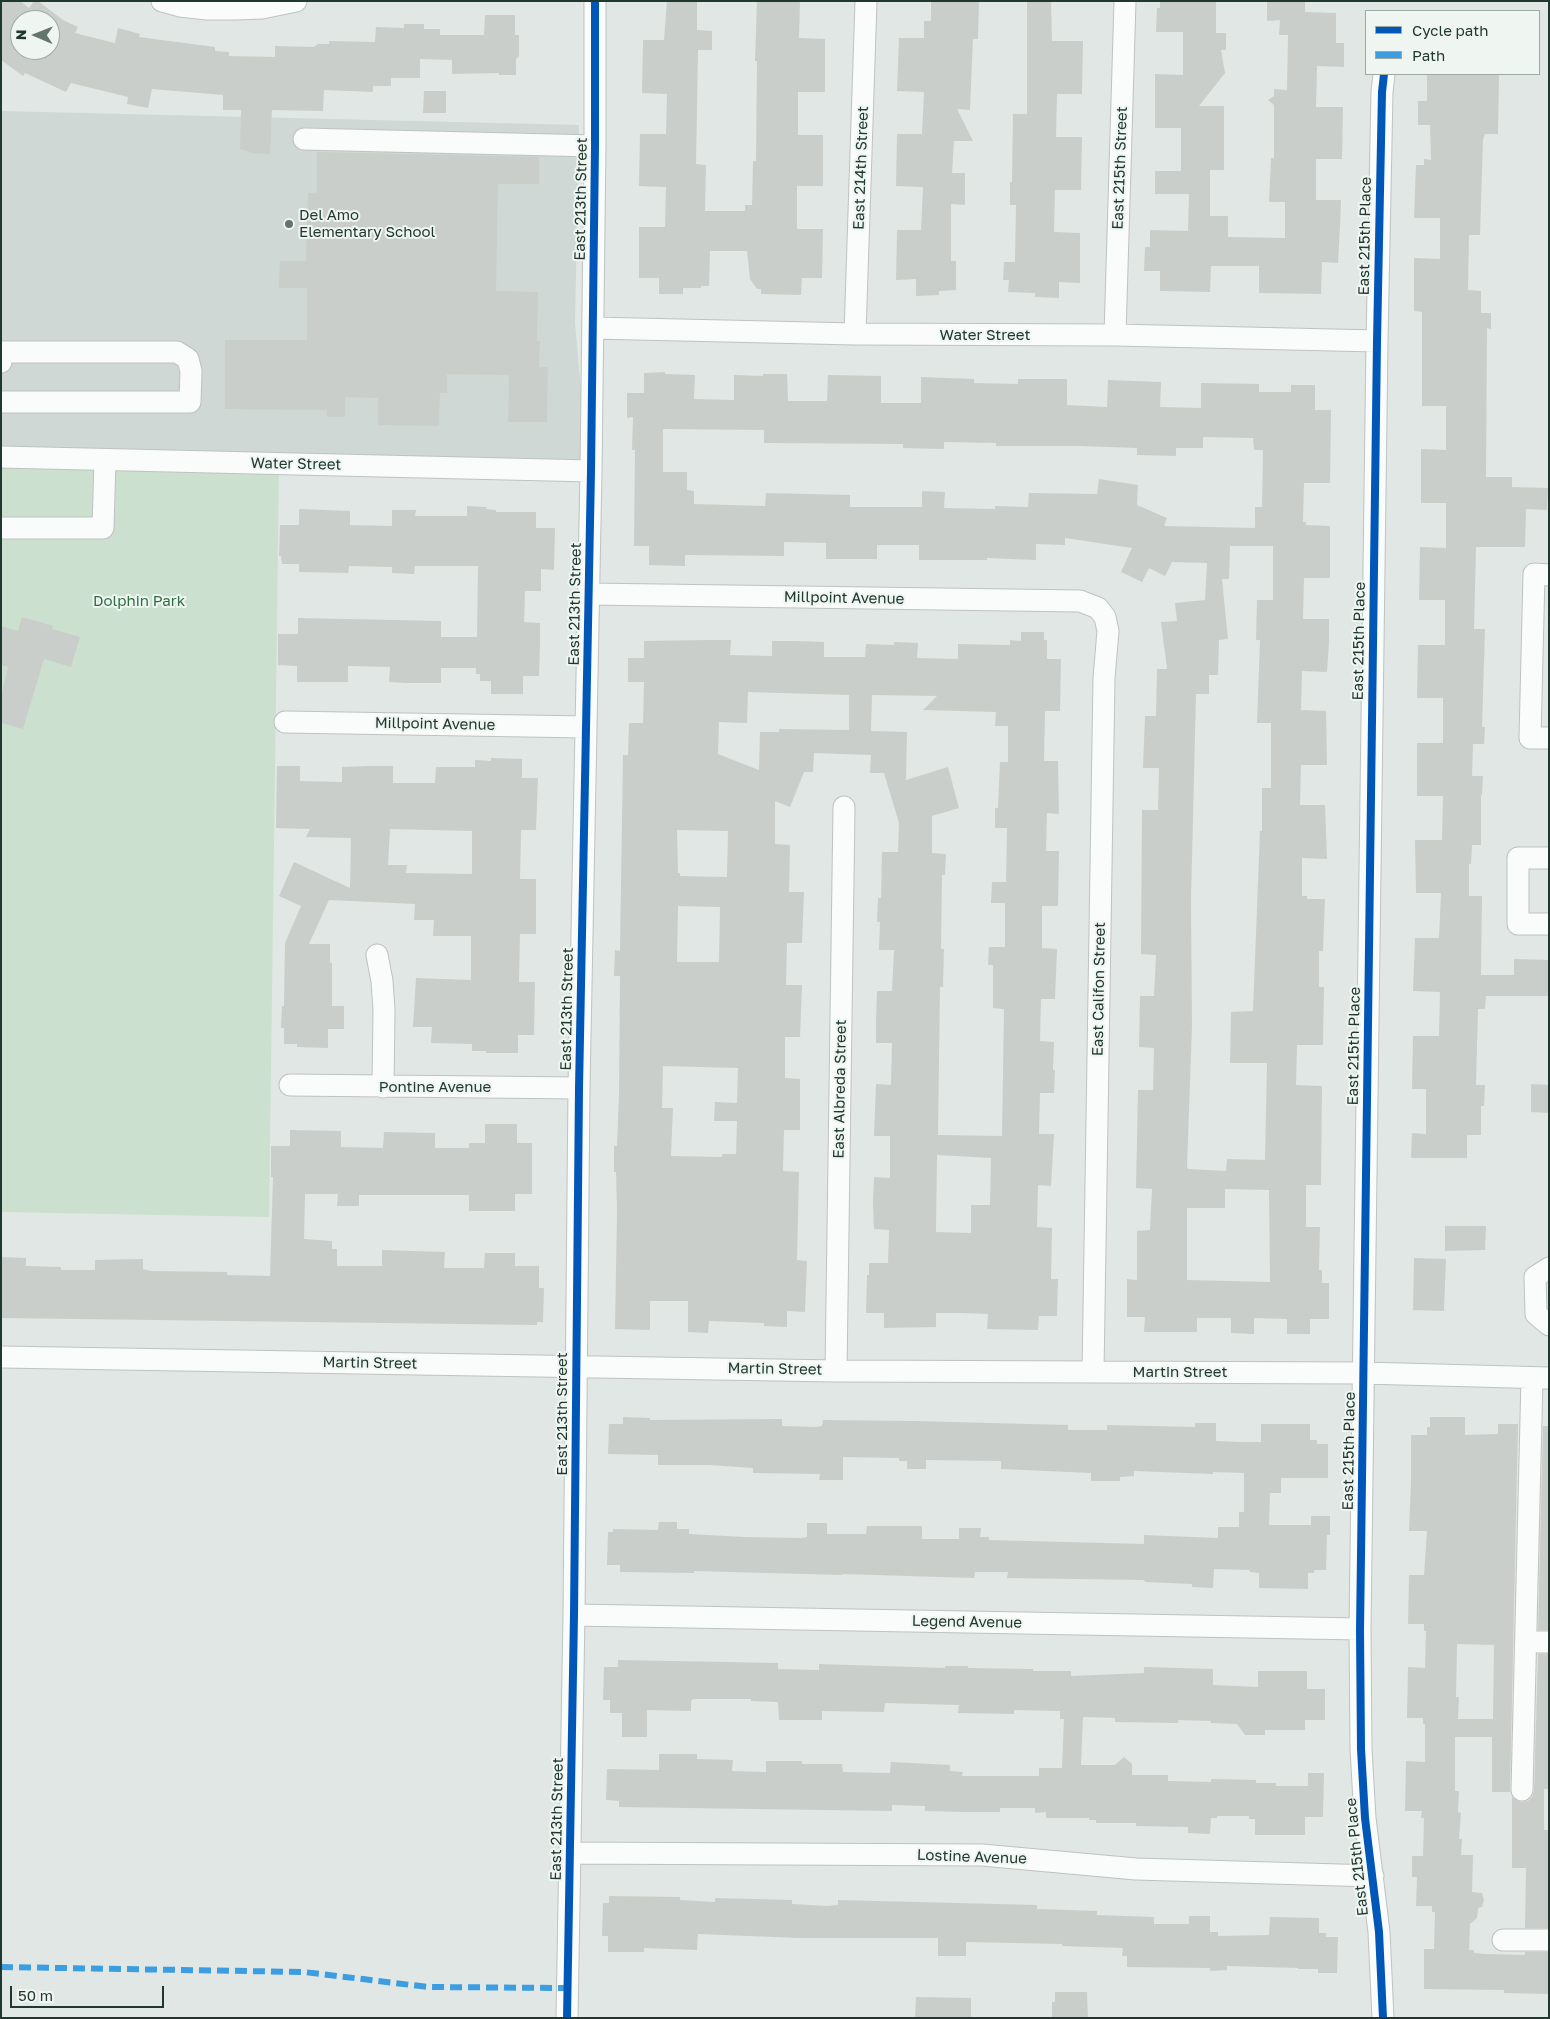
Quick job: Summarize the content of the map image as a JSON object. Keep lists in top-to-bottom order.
{
  "streets": {
    "street": [
      "East 214th Street",
      "East 215th Street",
      "East 213th Street",
      "East 215th Place",
      "Water Street",
      "Millpoint Avenue",
      "East Califon Street",
      "Pontine Avenue",
      "East Albreda Street",
      "Martin Street",
      "Legend Avenue",
      "Lostine Avenue"
    ]
  },
  "crossings": [
    ["East 214th Street", "Water Street"],
    ["East 215th Street", "Water Street"],
    ["East 213th Street", "Water Street"],
    ["East 213th Street", "Millpoint Avenue"],
    ["East 213th Street", "Pontine Avenue"],
    ["East 213th Street", "Martin Street"],
    ["East 213th Street", "Legend Avenue"],
    ["East 213th Street", "Lostine Avenue"],
    ["East 215th Place", "Water Street"],
    ["East 215th Place", "Martin Street"],
    ["East 215th Place", "Legend Avenue"],
    ["East 215th Place", "Lostine Avenue"],
    ["Millpoint Avenue", "East Califon Street"],
    ["East Califon Street", "Martin Street"],
    ["East Albreda Street", "Martin Street"]
  ],
  "parks": ["Dolphin Park"],
  "places": ["Del Amo Elementary School"],
  "legend": ["Cycle path", "Path"],
  "scale_bar": "50 m",
  "north": "left"
}
